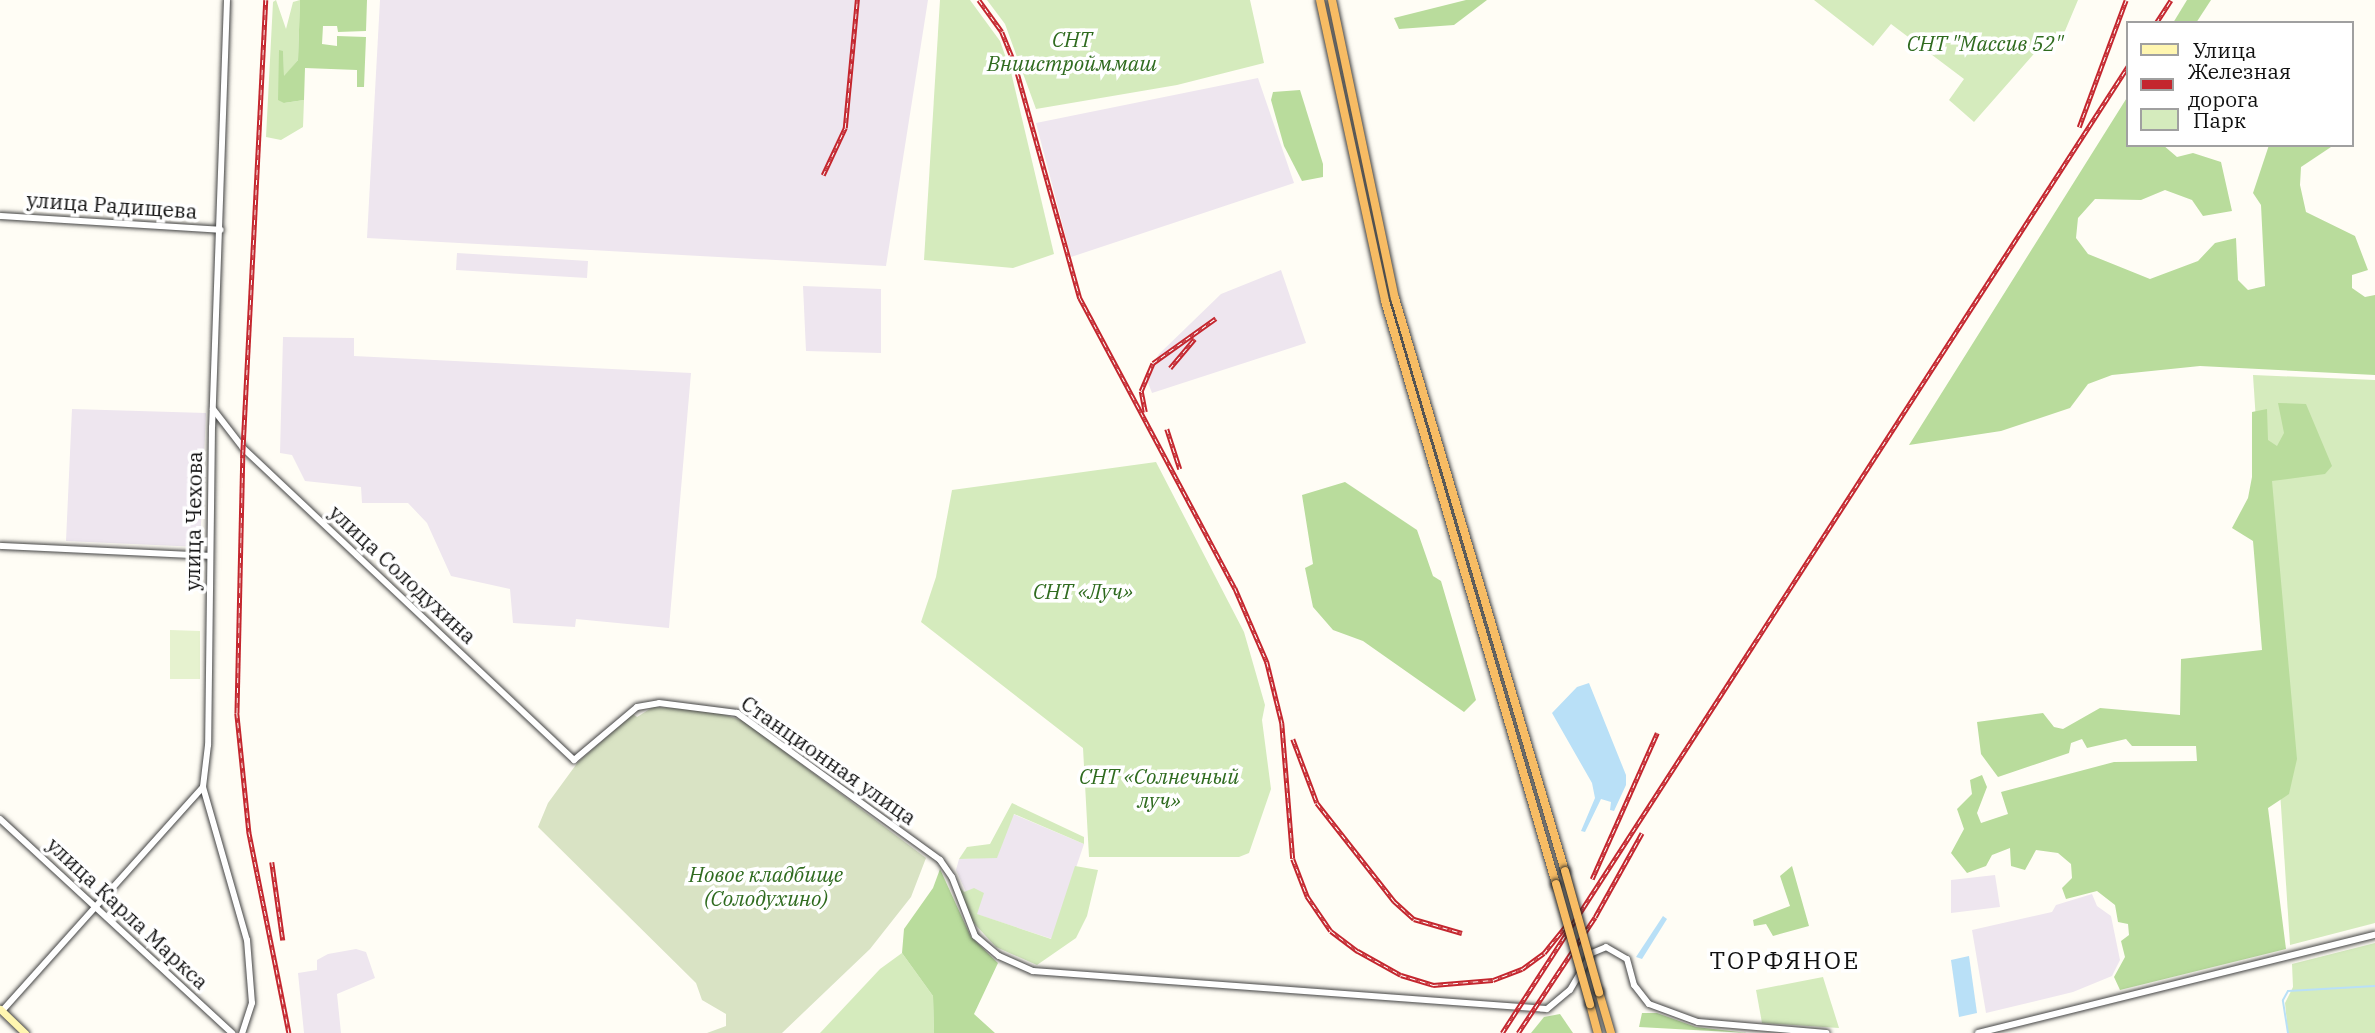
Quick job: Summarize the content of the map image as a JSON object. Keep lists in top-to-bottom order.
{
  "streets": {
    "street": [
      "улица Радищева",
      "улица Чехова",
      "улица Солодухина",
      "Станционная улица",
      "улица Карла Маркса"
    ]
  },
  "crossings": [
    ["улица Радищева", "улица Чехова"],
    ["улица Чехова", "улица Солодухина"],
    ["улица Солодухина", "Станционная улица"]
  ],
  "districts": ["ТОРФЯНОЕ"],
  "parks": [
    "СНТ Вниистройммаш",
    "СНТ \"Массив 52\"",
    "СНТ «Луч»",
    "СНТ «Солнечный луч»",
    "Новое кладбище (Солодухино)"
  ],
  "legend": ["Улица", "Железная дорога", "Парк"]
}
